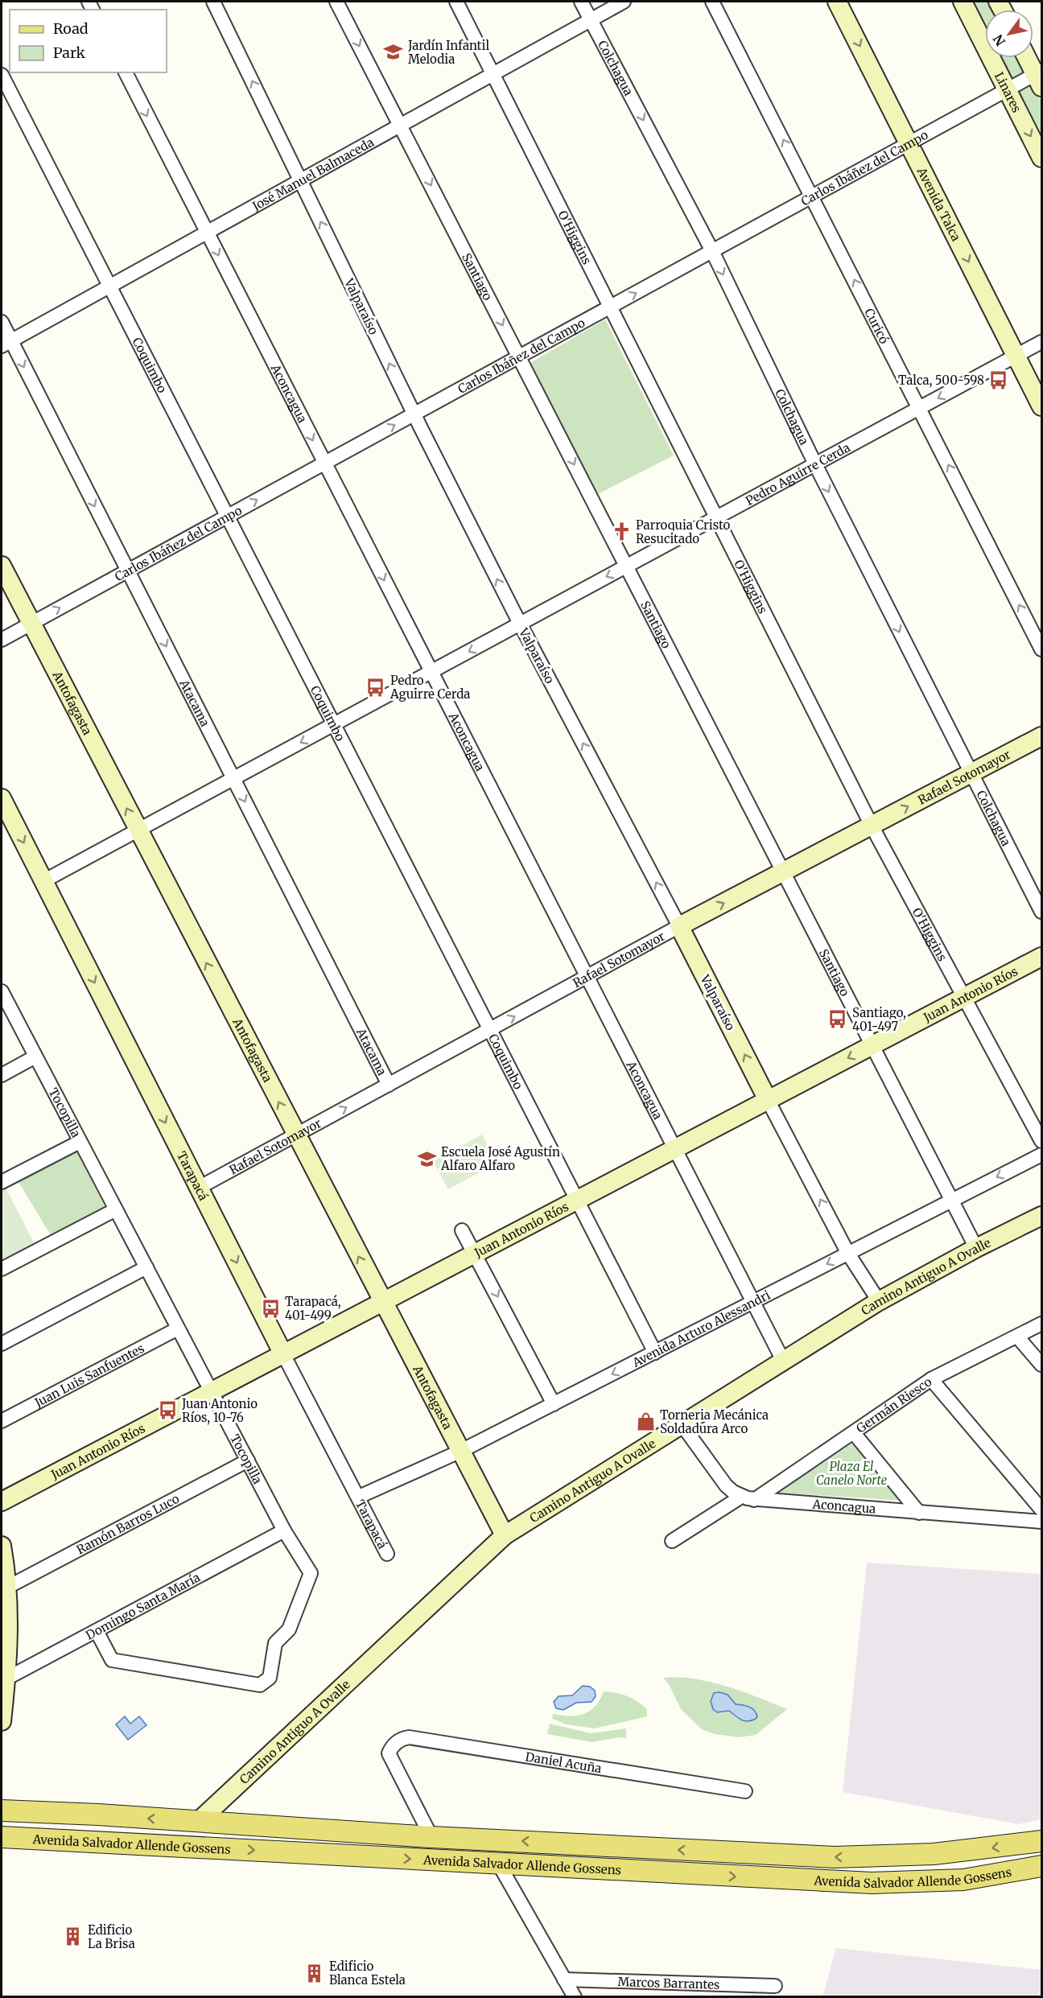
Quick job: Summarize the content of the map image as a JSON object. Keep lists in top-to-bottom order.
{
  "streets": {
    "main road": [
      "Linares",
      "Avenida Talca",
      "Valparaíso",
      "Antofagasta",
      "Rafael Sotomayor",
      "Juan Antonio Ríos",
      "Tarapacá",
      "Camino Antiguo A Ovalle",
      "Avenida Salvador Allende Gossens"
    ],
    "street": [
      "Colchagua",
      "Carlos Ibáñez del Campo",
      "José Manuel Balmaceda",
      "O'Higgins",
      "Santiago",
      "Curicó",
      "Coquimbo",
      "Aconcagua",
      "Pedro Aguirre Cerda",
      "Atacama",
      "Tocopilla",
      "Avenida Arturo Alessandri",
      "Juan Luis Sanfuentes",
      "Germán Riesco",
      "Ramón Barros Luco",
      "Domingo Santa María",
      "Daniel Acuña",
      "Marcos Barrantes"
    ]
  },
  "crossings": [
    ["Colchagua", "Carlos Ibáñez del Campo"],
    ["Colchagua", "José Manuel Balmaceda"],
    ["Colchagua", "Pedro Aguirre Cerda"],
    ["Colchagua", "Rafael Sotomayor"],
    ["Linares", "Carlos Ibáñez del Campo"],
    ["Carlos Ibáñez del Campo", "Avenida Talca"],
    ["Carlos Ibáñez del Campo", "O'Higgins"],
    ["Carlos Ibáñez del Campo", "Santiago"],
    ["Carlos Ibáñez del Campo", "Valparaíso"],
    ["Carlos Ibáñez del Campo", "Curicó"],
    ["Carlos Ibáñez del Campo", "Coquimbo"],
    ["Carlos Ibáñez del Campo", "Aconcagua"],
    ["Carlos Ibáñez del Campo", "Antofagasta"],
    ["Carlos Ibáñez del Campo", "Atacama"],
    ["José Manuel Balmaceda", "O'Higgins"],
    ["José Manuel Balmaceda", "Santiago"],
    ["José Manuel Balmaceda", "Valparaíso"],
    ["José Manuel Balmaceda", "Coquimbo"],
    ["José Manuel Balmaceda", "Aconcagua"],
    ["José Manuel Balmaceda", "Atacama"],
    ["Avenida Talca", "Pedro Aguirre Cerda"],
    ["O'Higgins", "Pedro Aguirre Cerda"],
    ["O'Higgins", "Rafael Sotomayor"],
    ["O'Higgins", "Juan Antonio Ríos"],
    ["Santiago", "Pedro Aguirre Cerda"],
    ["Santiago", "Rafael Sotomayor"],
    ["Santiago", "Juan Antonio Ríos"],
    ["Santiago", "Camino Antiguo A Ovalle"],
    ["Santiago", "Avenida Arturo Alessandri"],
    ["Valparaíso", "Pedro Aguirre Cerda"],
    ["Valparaíso", "Rafael Sotomayor"],
    ["Valparaíso", "Juan Antonio Ríos"],
    ["Valparaíso", "Camino Antiguo A Ovalle"],
    ["Valparaíso", "Avenida Arturo Alessandri"],
    ["Curicó", "Pedro Aguirre Cerda"],
    ["Coquimbo", "Pedro Aguirre Cerda"],
    ["Coquimbo", "Rafael Sotomayor"],
    ["Coquimbo", "Juan Antonio Ríos"],
    ["Coquimbo", "Avenida Arturo Alessandri"],
    ["Aconcagua", "Pedro Aguirre Cerda"],
    ["Aconcagua", "Rafael Sotomayor"],
    ["Aconcagua", "Juan Antonio Ríos"],
    ["Aconcagua", "Camino Antiguo A Ovalle"],
    ["Aconcagua", "Avenida Arturo Alessandri"],
    ["Aconcagua", "Germán Riesco"],
    ["Pedro Aguirre Cerda", "Antofagasta"],
    ["Pedro Aguirre Cerda", "Atacama"],
    ["Pedro Aguirre Cerda", "Tarapacá"],
    ["Antofagasta", "Rafael Sotomayor"],
    ["Antofagasta", "Juan Antonio Ríos"],
    ["Antofagasta", "Camino Antiguo A Ovalle"],
    ["Antofagasta", "Avenida Arturo Alessandri"],
    ["Atacama", "Rafael Sotomayor"],
    ["Rafael Sotomayor", "Tarapacá"],
    ["Juan Antonio Ríos", "Tocopilla"],
    ["Juan Antonio Ríos", "Tarapacá"],
    ["Tocopilla", "Juan Luis Sanfuentes"],
    ["Tocopilla", "Ramón Barros Luco"],
    ["Tocopilla", "Domingo Santa María"],
    ["Tarapacá", "Avenida Arturo Alessandri"],
    ["Camino Antiguo A Ovalle", "Avenida Salvador Allende Gossens"],
    ["Daniel Acuña", "Avenida Salvador Allende Gossens"]
  ],
  "one_way": [
    "Colchagua",
    "Linares",
    "Carlos Ibáñez del Campo",
    "Avenida Talca",
    "Santiago",
    "Valparaíso",
    "Curicó",
    "Aconcagua",
    "Pedro Aguirre Cerda",
    "Antofagasta",
    "Atacama",
    "Rafael Sotomayor",
    "Tarapacá",
    "Avenida Arturo Alessandri"
  ],
  "parks": ["Plaza El Canelo Norte"],
  "places": {
    "school or university": ["Jardín Infantil Melodia", "Escuela José Agustín Alfaro Alfaro"],
    "bus stop": [
      "Talca, 500-598",
      "Pedro Aguirre Cerda",
      "Santiago, 401-497",
      "Tarapacá, 401-499",
      "Juan Antonio Ríos, 10-76"
    ],
    "church": ["Parroquia Cristo Resucitado"],
    "shop": ["Torneria Mecánica Soldadura Arco"],
    "building": ["Edificio La Brisa", "Edificio Blanca Estela"]
  },
  "legend": ["Road", "Park"],
  "north": "bottom left"
}
